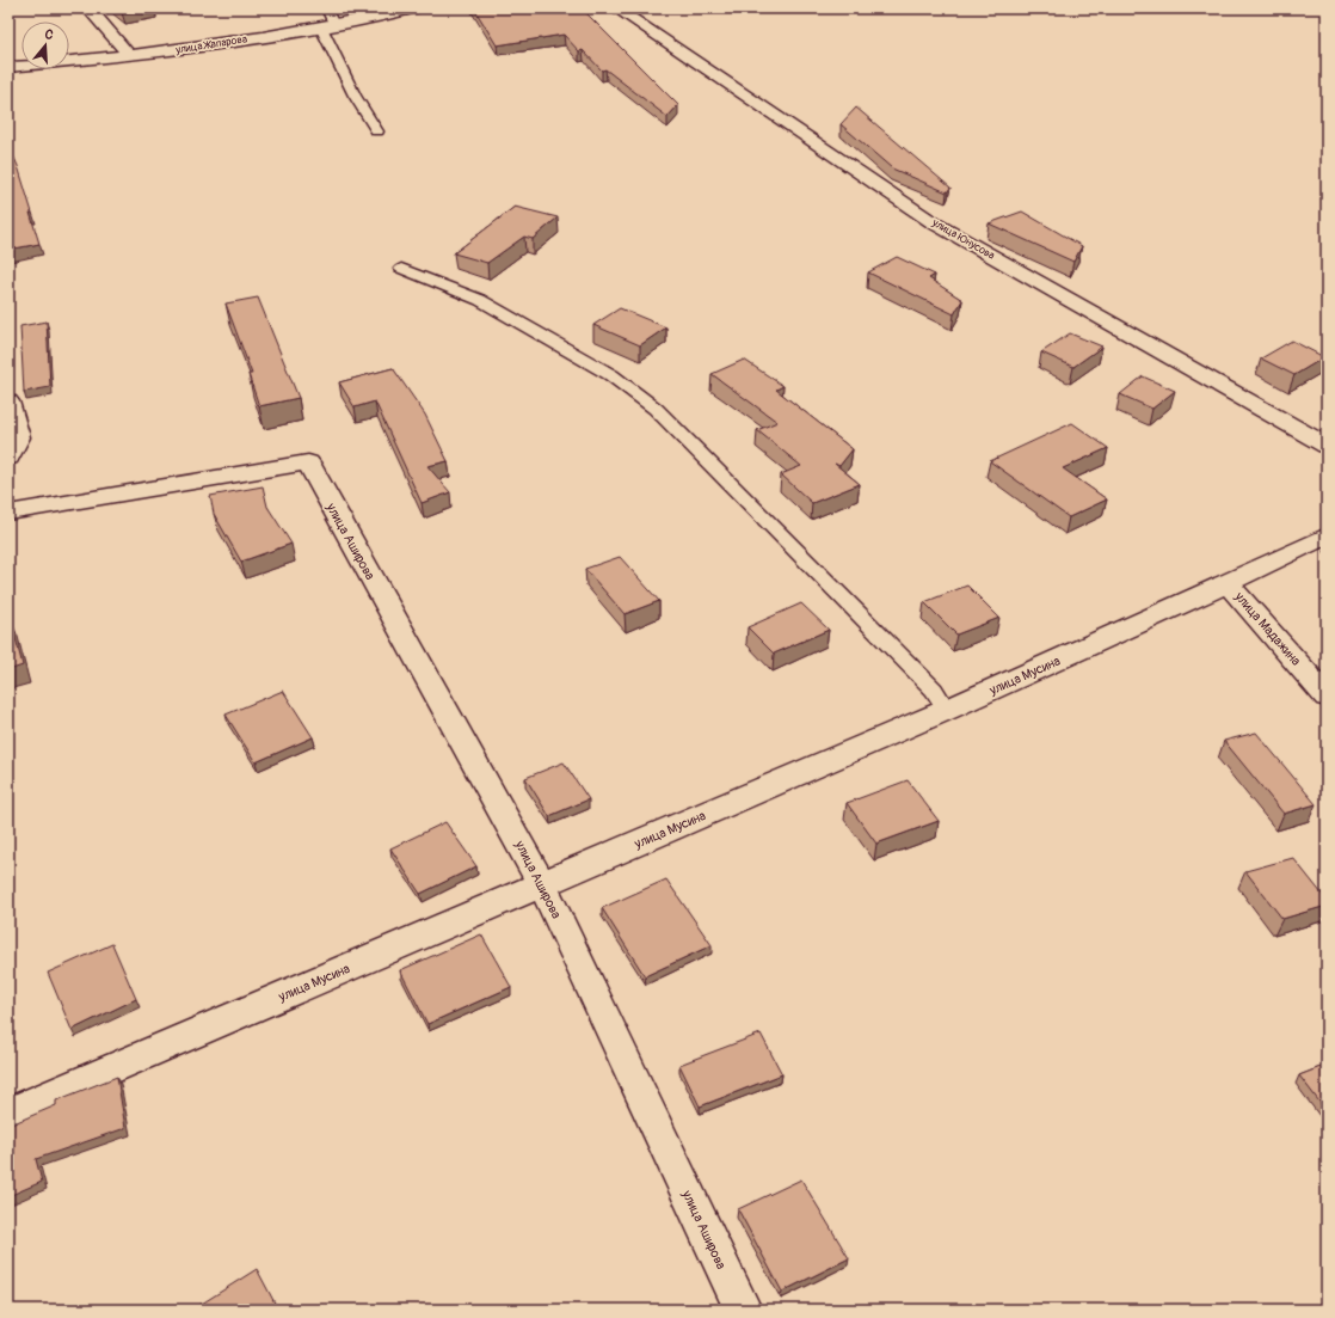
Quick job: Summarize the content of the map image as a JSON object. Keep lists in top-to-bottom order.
{
  "streets": {
    "street": [
      "улица Жапарова",
      "улица Юнусова",
      "улица Аширова",
      "улица Мадажина",
      "улица Мусина"
    ]
  },
  "crossings": [
    ["улица Аширова", "улица Мусина"],
    ["улица Мадажина", "улица Мусина"]
  ],
  "north": "top"
}
